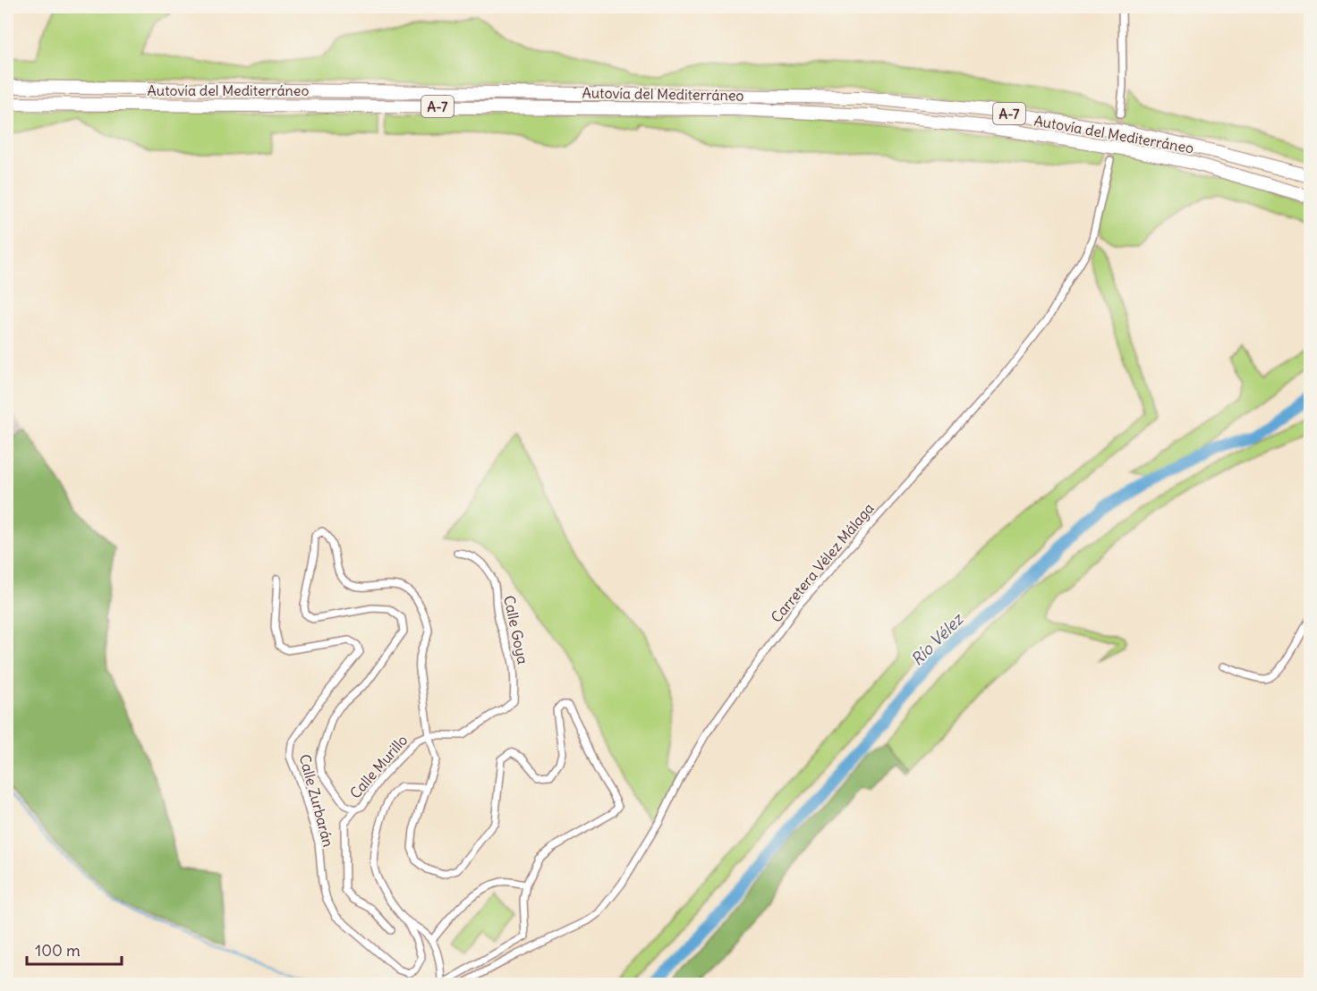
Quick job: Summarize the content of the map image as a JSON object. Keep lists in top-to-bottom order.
{
  "streets": {
    "highway": ["Autovía del Mediterráneo", "A-7"],
    "street": [
      "Carretera Vélez Málaga",
      "Calle Goya",
      "Calle Murillo",
      "Calle Zurbarán"
    ]
  },
  "crossings": [
    ["Calle Goya", "Calle Murillo"]
  ],
  "water": ["Río Vélez"],
  "scale_bar": "100 m"
}
